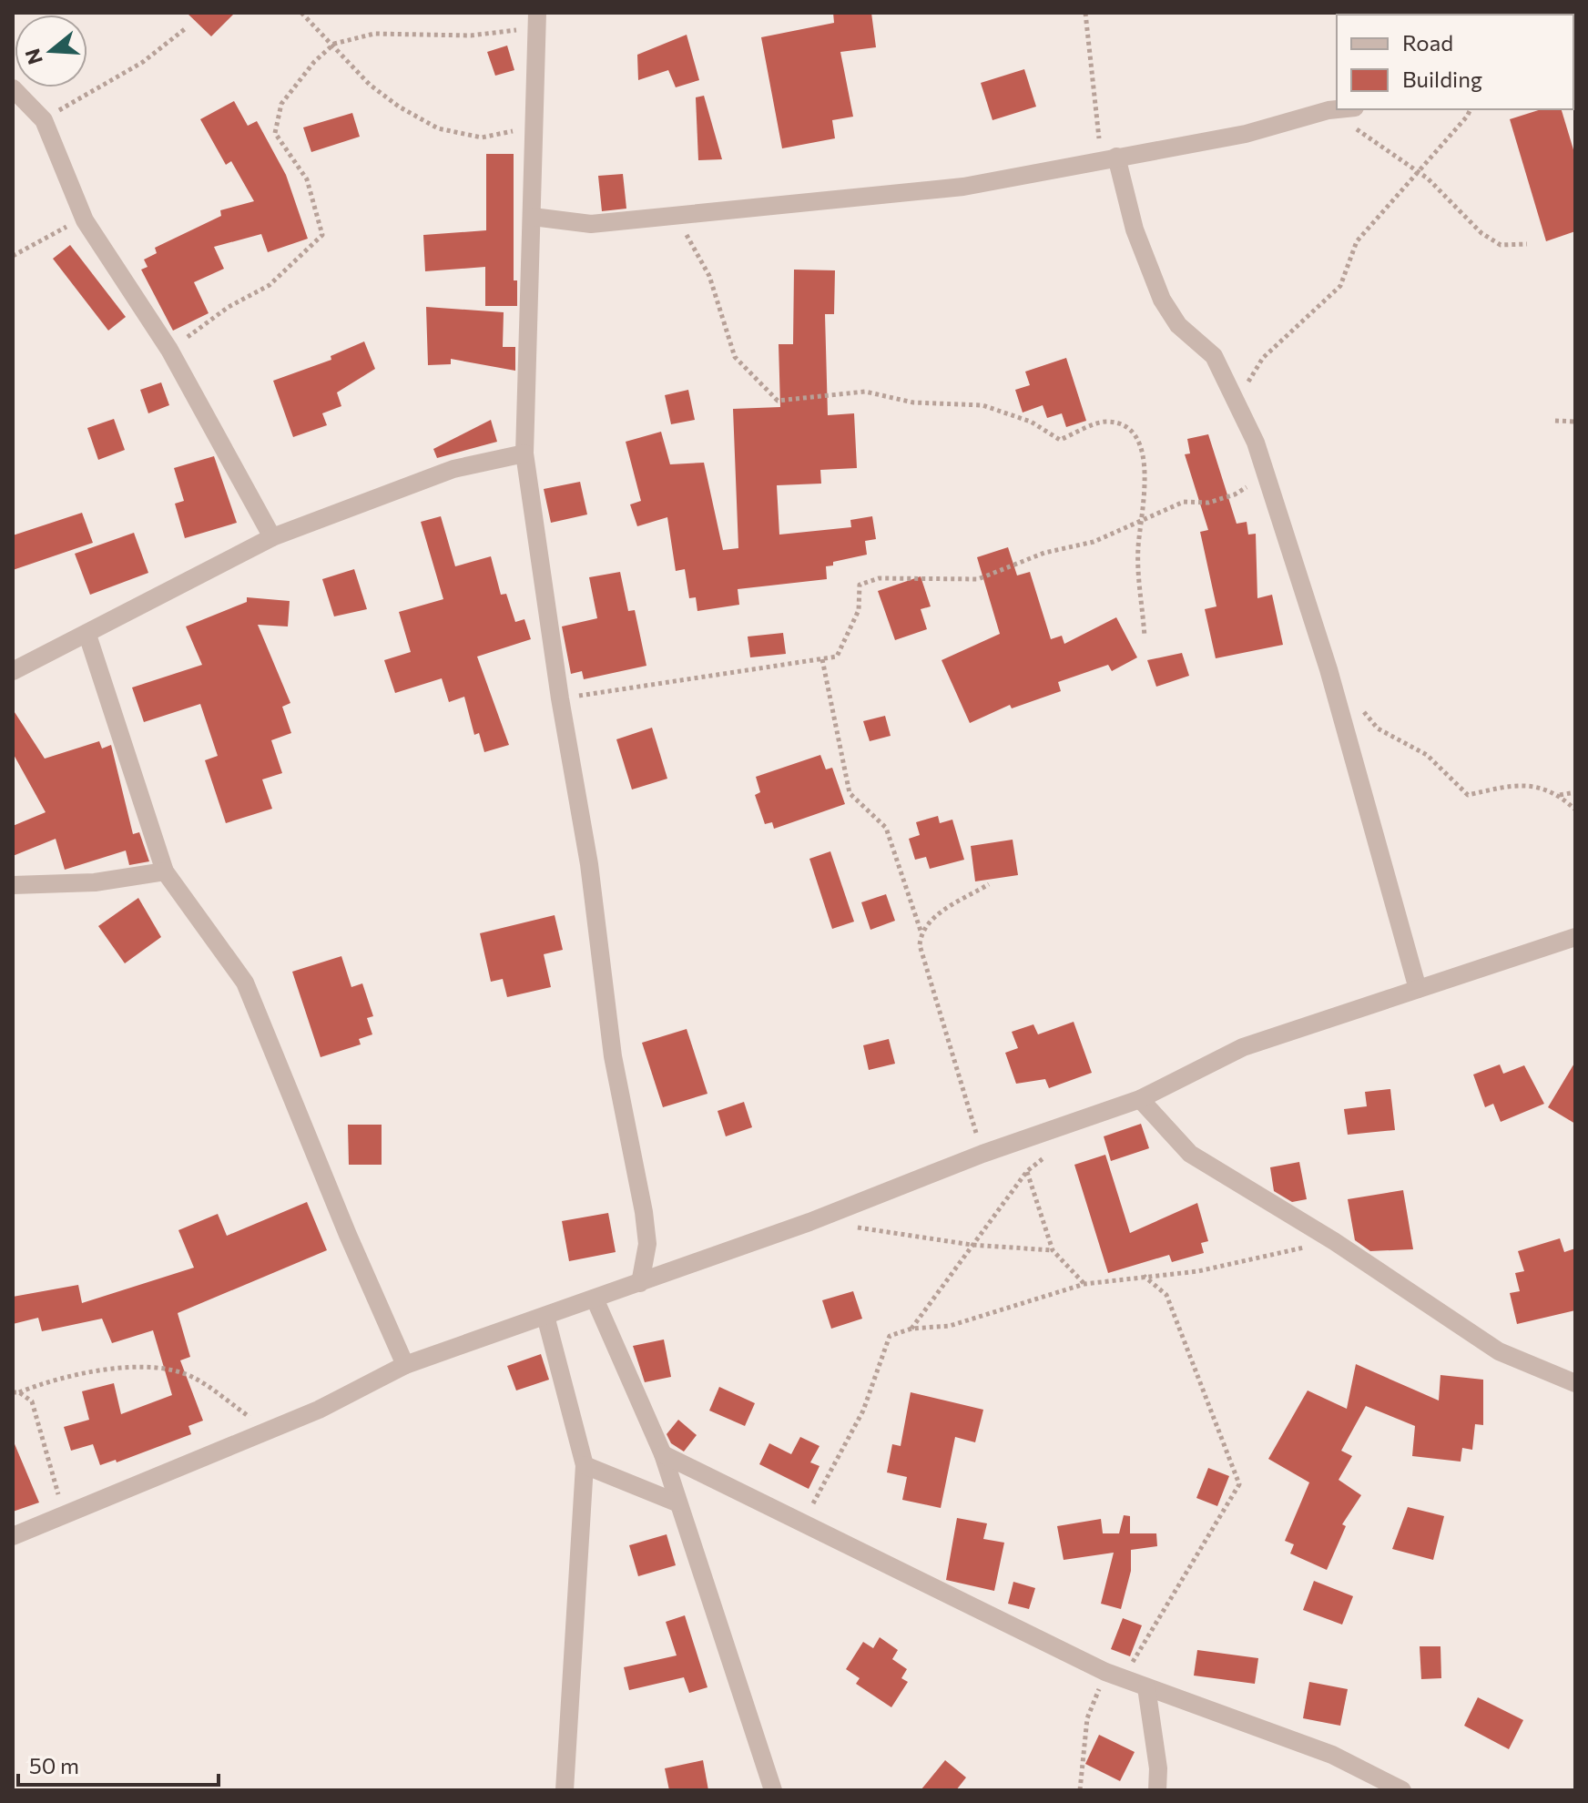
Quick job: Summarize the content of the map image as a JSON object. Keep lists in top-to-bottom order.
{
  "legend": ["Road", "Building"],
  "scale_bar": "50 m",
  "north": "left"
}
